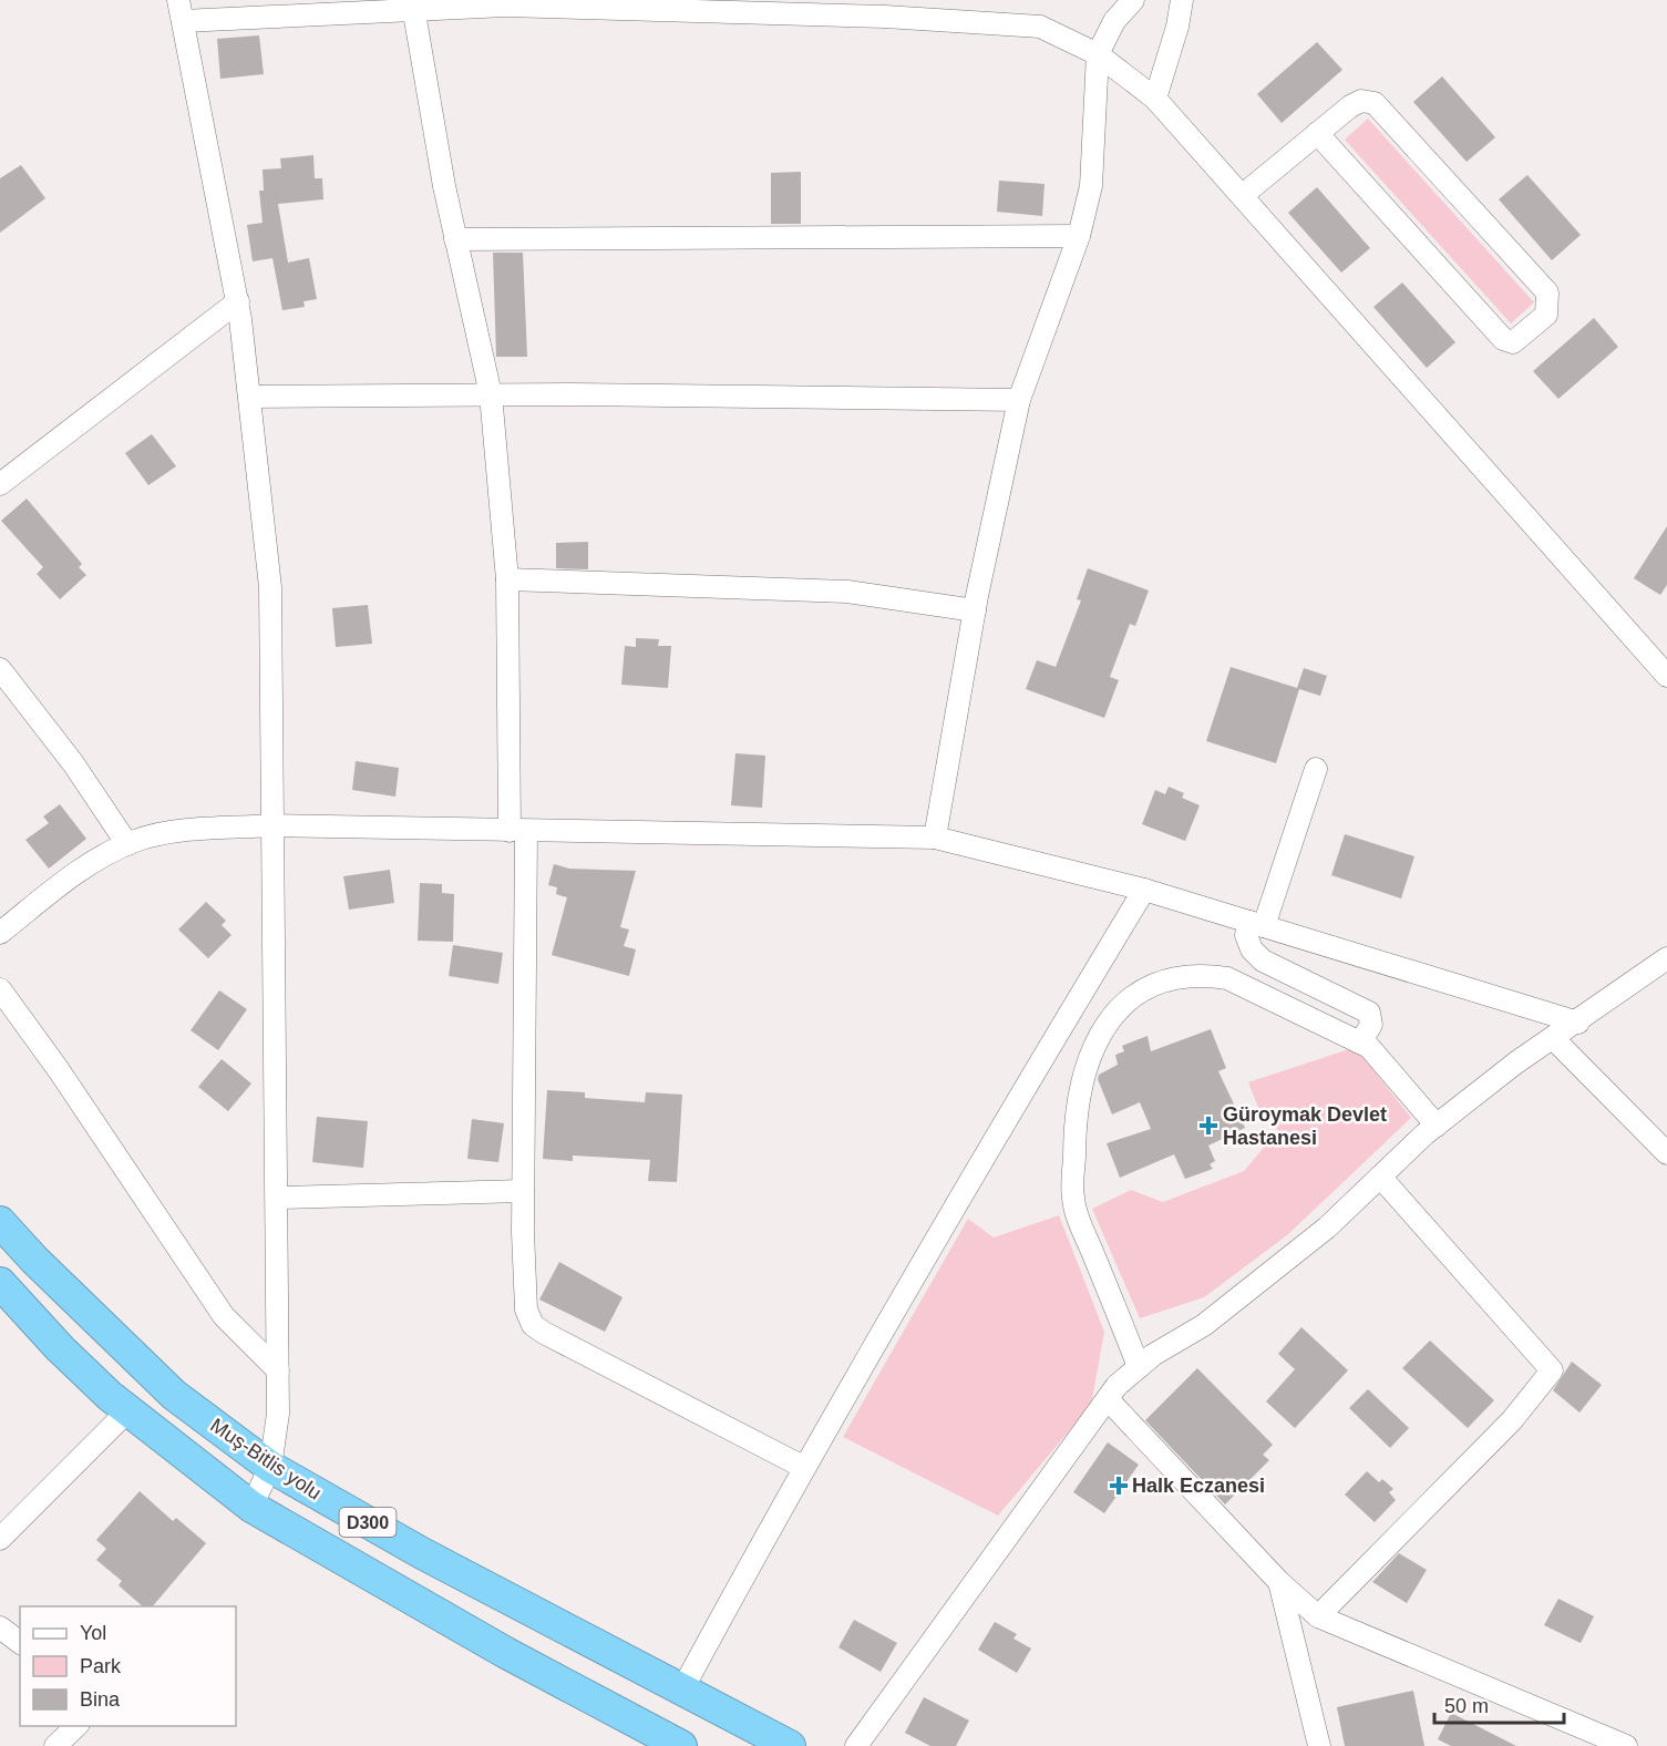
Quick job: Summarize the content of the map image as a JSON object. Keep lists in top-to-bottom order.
{
  "streets": {
    "highway": ["Muş-Bitlis yolu", "D300"]
  },
  "places": {
    "health": ["Güroymak Devlet Hastanesi", "Halk Eczanesi"]
  },
  "legend": ["Yol", "Park", "Bina"],
  "scale_bar": "50 m"
}
